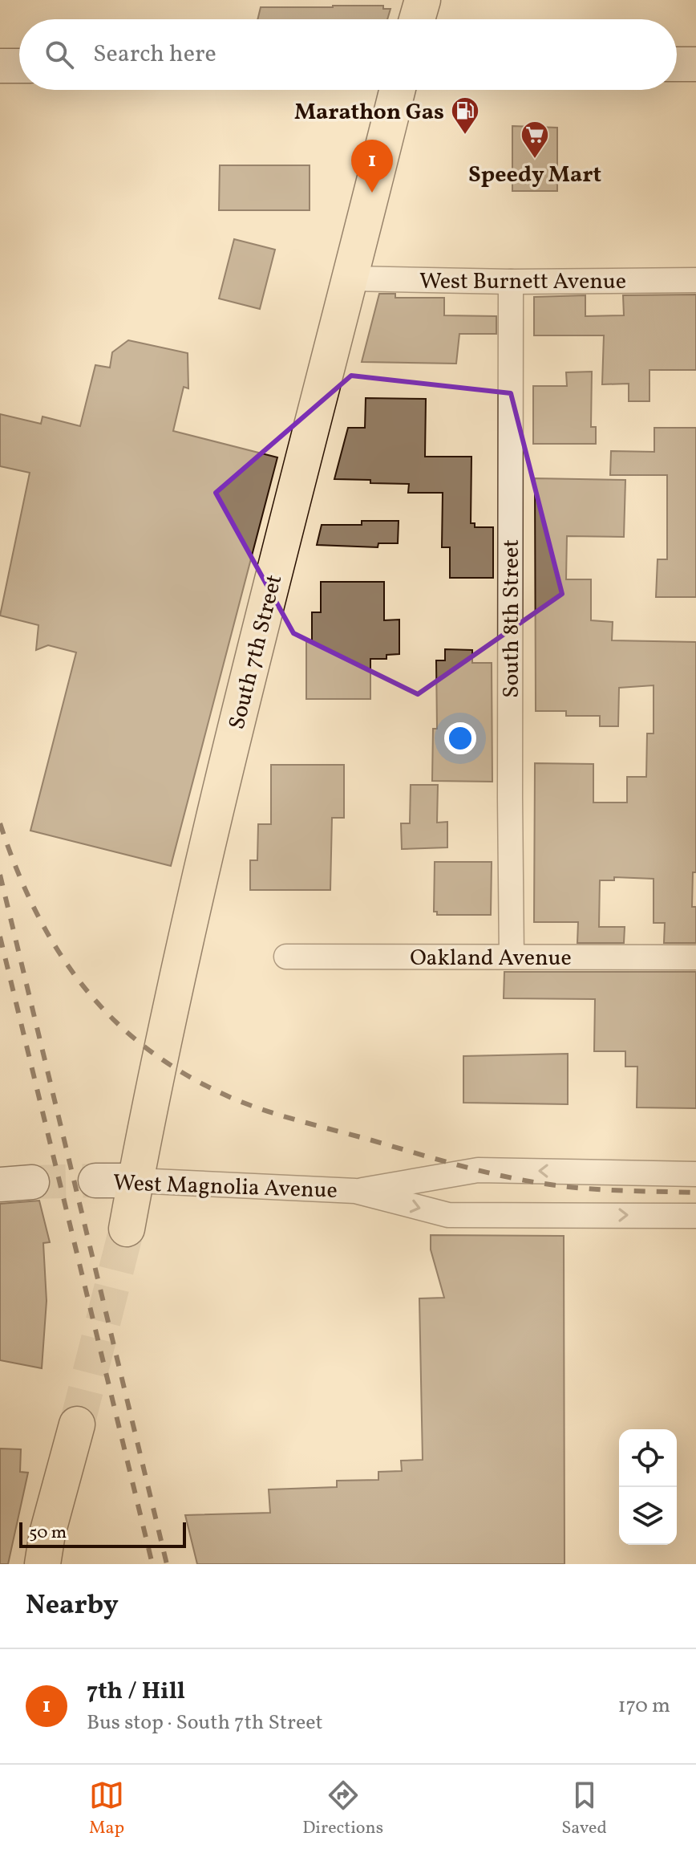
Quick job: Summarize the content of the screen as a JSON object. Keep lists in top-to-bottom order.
{
  "streets": {
    "main road": ["South 7th Street"],
    "street": [
      "West Burnett Avenue",
      "South 8th Street",
      "Oakland Avenue",
      "West Magnolia Avenue"
    ]
  },
  "crossings": [
    ["West Burnett Avenue", "South 8th Street"],
    ["West Burnett Avenue", "South 7th Street"],
    ["South 8th Street", "Oakland Avenue"],
    ["South 7th Street", "West Magnolia Avenue"]
  ],
  "places": {
    "fuel station": ["Marathon Gas"],
    "supermarket": ["Speedy Mart"]
  },
  "scale_bar": "50 m",
  "page": {
    "search": "Search here",
    "pins": "1",
    "scale": "50 m",
    "heading": "Nearby",
    "list": [
      {
        "mark": "1",
        "name": "7th / Hill",
        "note": "Bus stop · South 7th Street",
        "value": "170 m"
      }
    ],
    "nav": ["Map", "Directions", "Saved"]
  }
}
